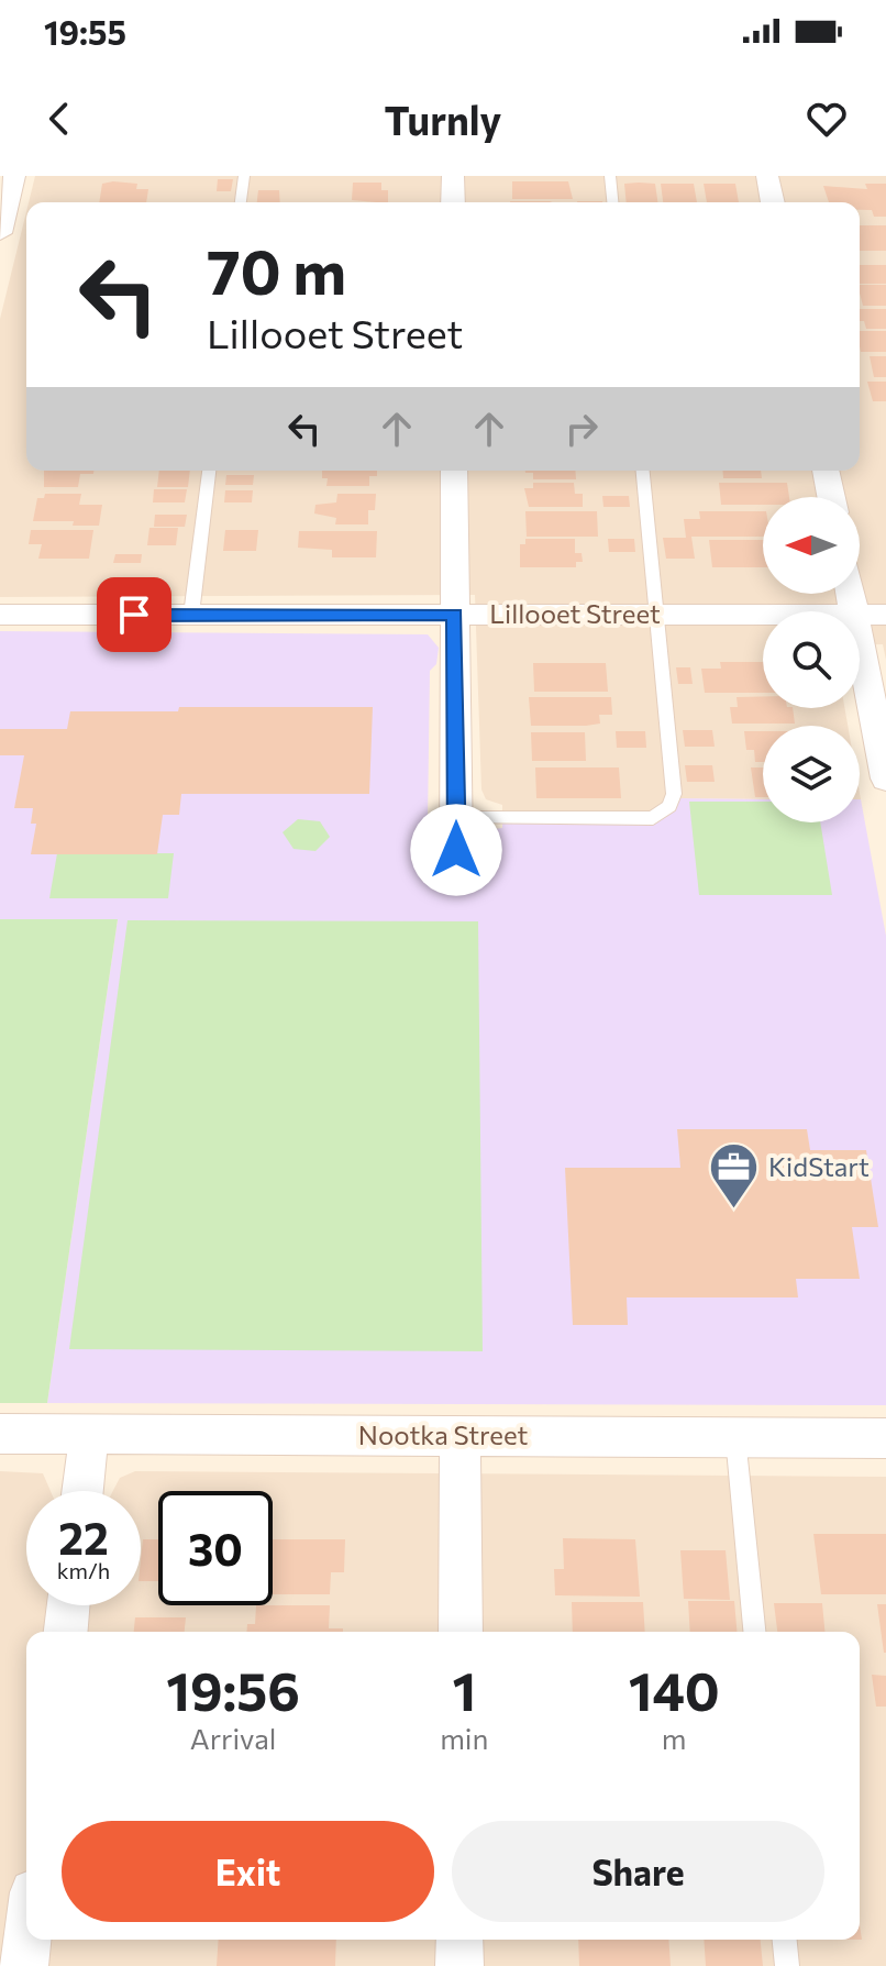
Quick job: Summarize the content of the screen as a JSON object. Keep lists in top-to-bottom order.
{
  "streets": {
    "street": ["Lillooet Street", "Nootka Street"]
  },
  "places": {
    "office": ["KidStart"]
  },
  "north": "left",
  "page": {
    "status": "19:55",
    "header": "Turnly",
    "turn": ["70 m", "Lillooet Street"],
    "speed": "22 km/h",
    "limit": "30",
    "eta": [
      "19:56",
      "Arrival",
      "1",
      "min",
      "140",
      "m"
    ],
    "buttons": ["Exit", "Share"]
  }
}
